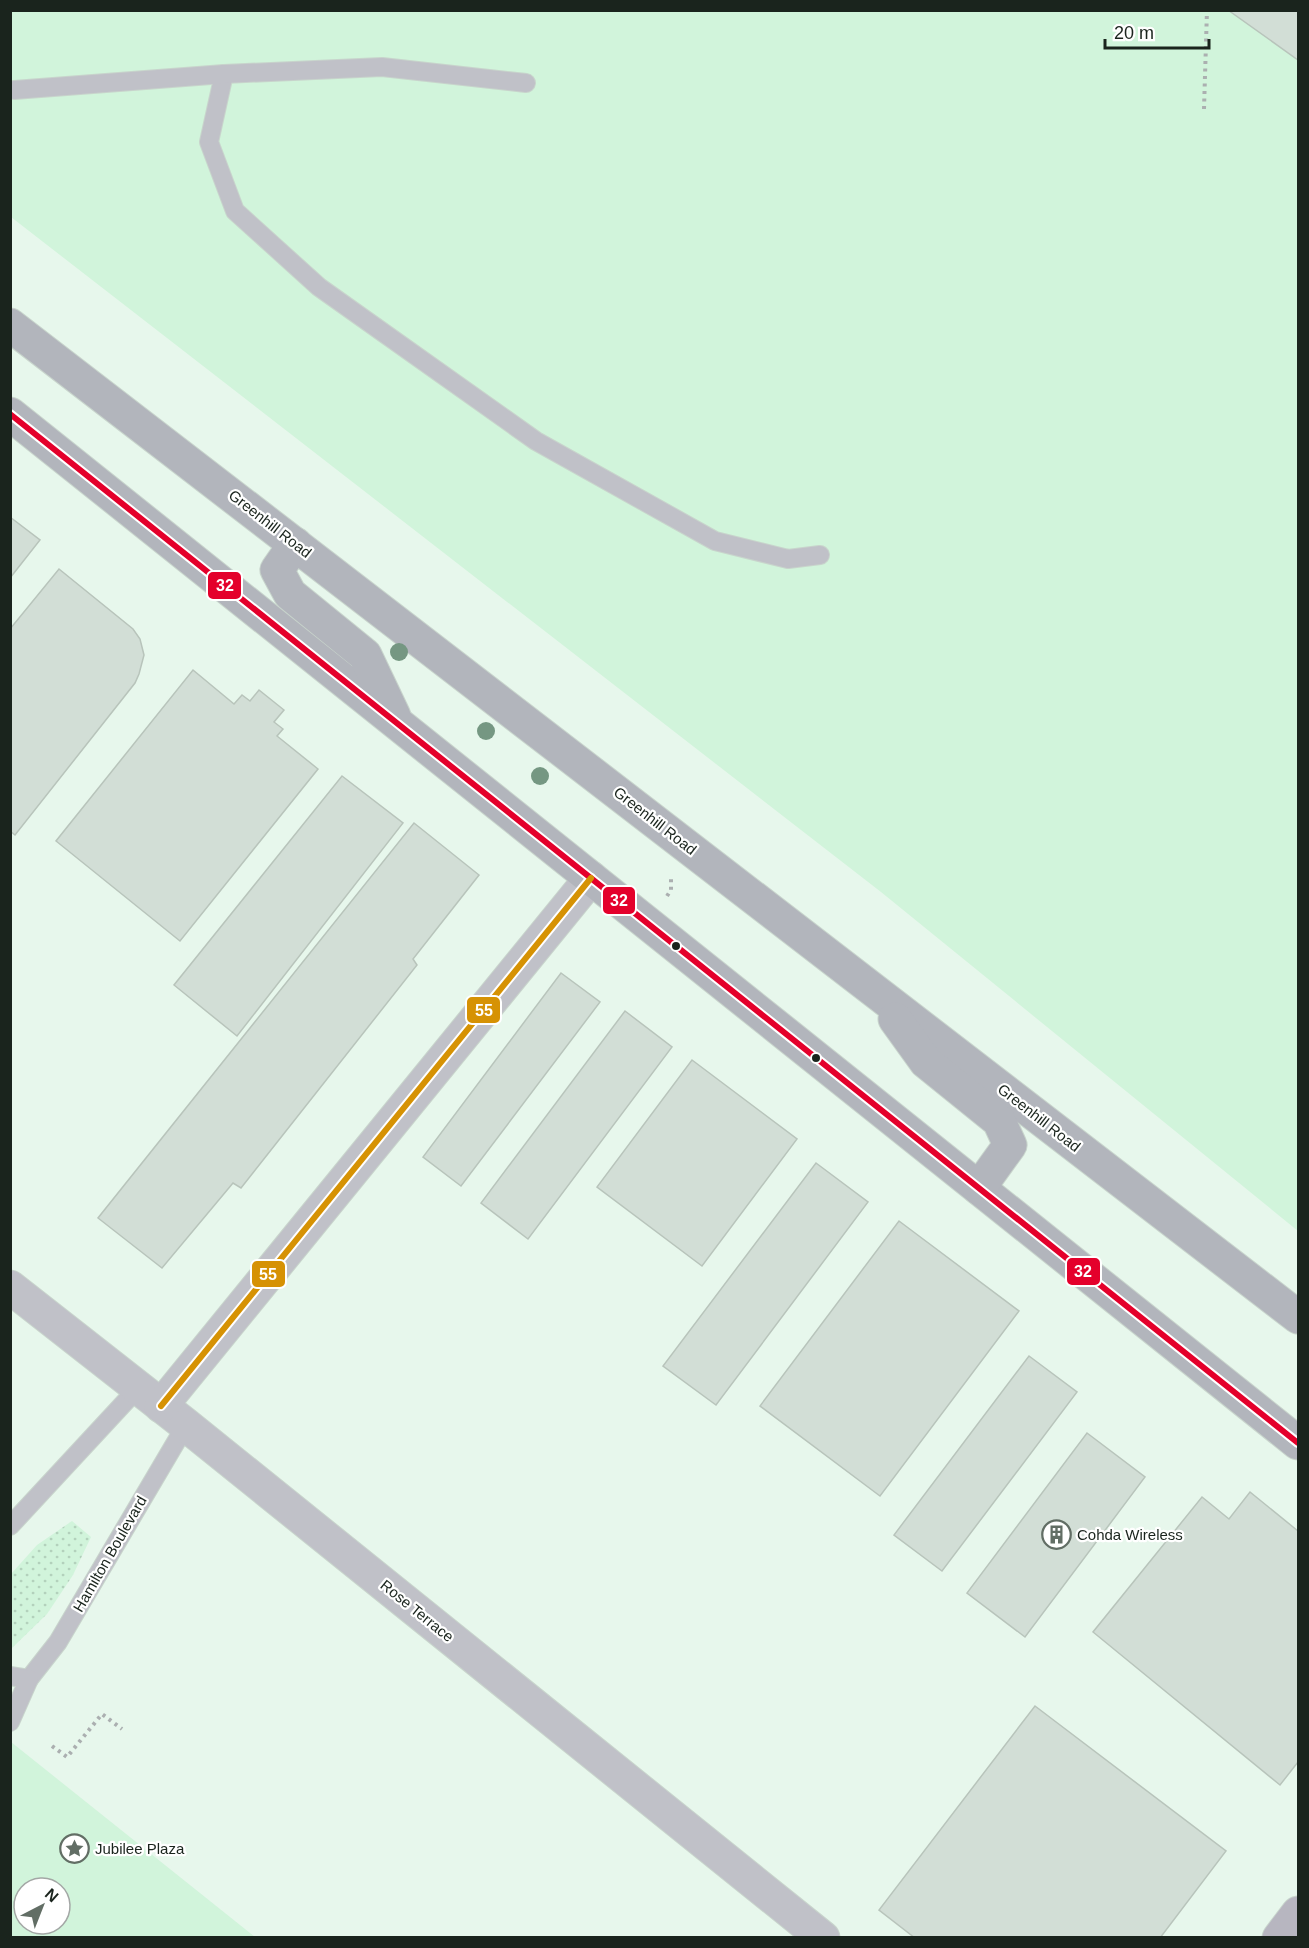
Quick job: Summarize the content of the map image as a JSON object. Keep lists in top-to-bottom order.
{
  "streets": {
    "highway": ["Greenhill Road"],
    "street": ["Hamilton Boulevard", "Rose Terrace"]
  },
  "crossings": [
    ["Hamilton Boulevard", "Rose Terrace"]
  ],
  "places": {
    "building": ["Cohda Wireless"],
    "place": ["Jubilee Plaza"]
  },
  "lines": ["transit line 32", "transit line 55"],
  "scale_bar": "20 m",
  "north": "top right"
}
